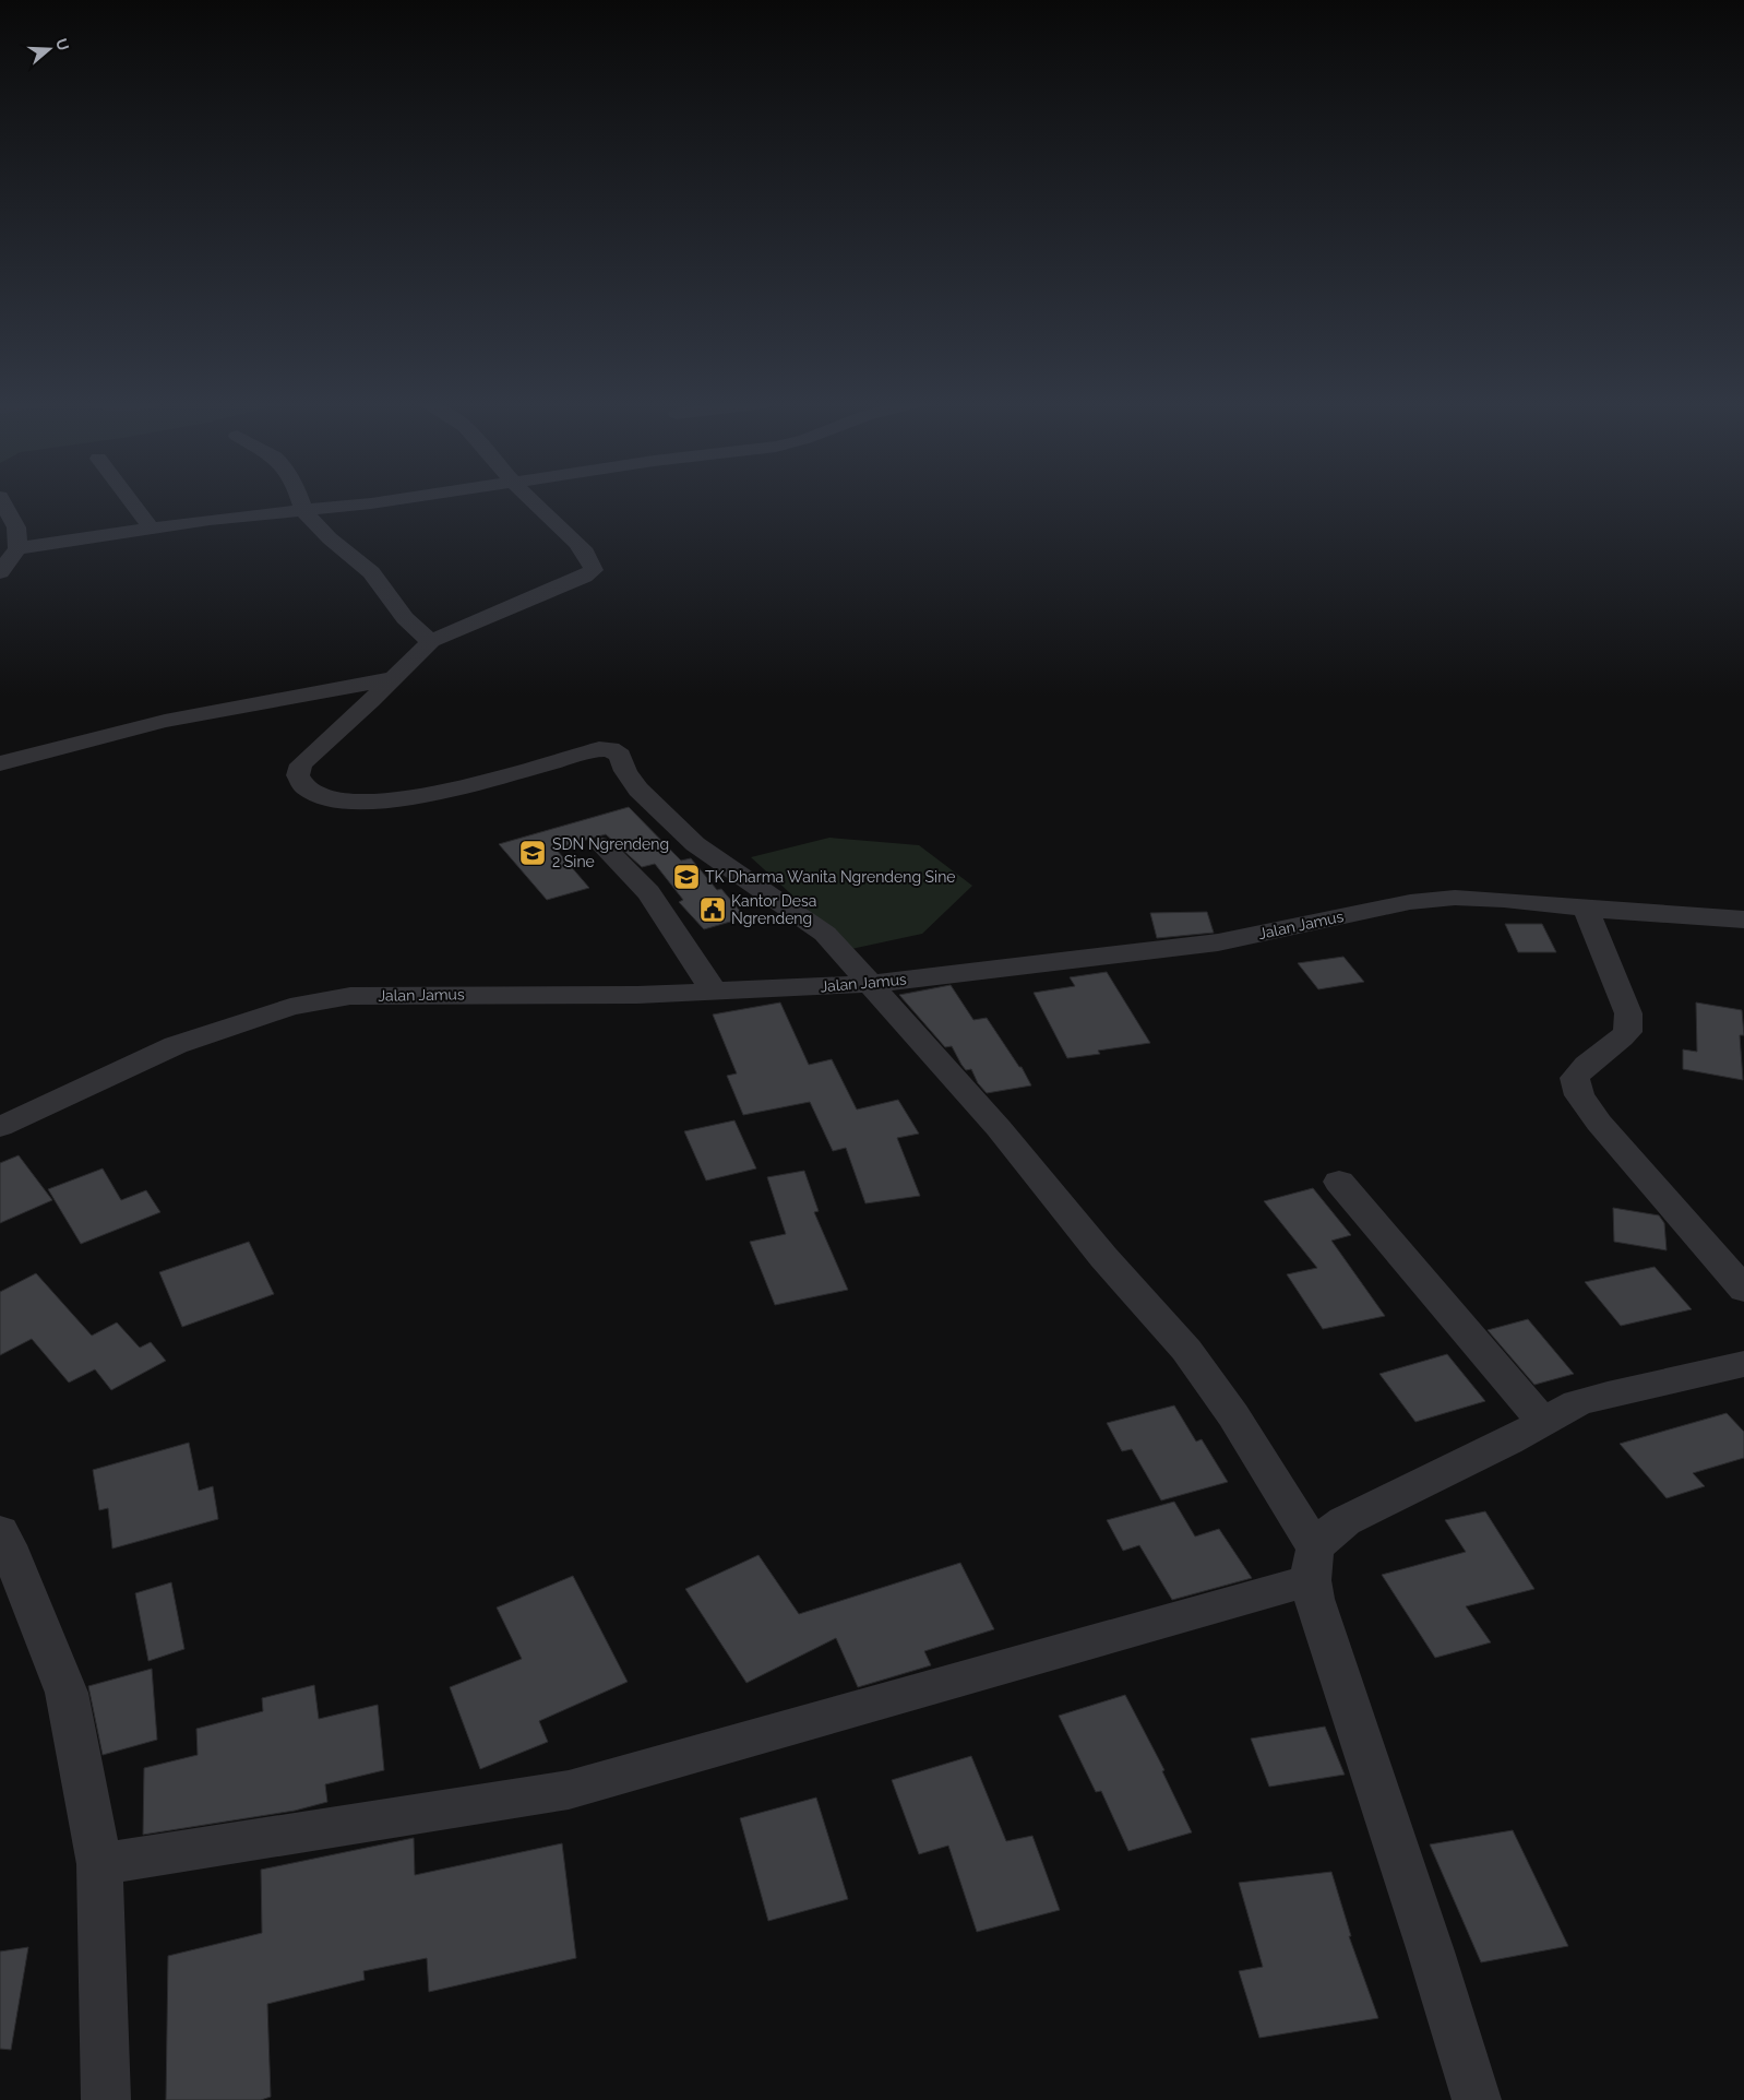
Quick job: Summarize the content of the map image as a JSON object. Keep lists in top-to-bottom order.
{
  "streets": {
    "street": ["Jalan Jamus"]
  },
  "places": {
    "school or university": ["SDN Ngrendeng 2 Sine", "TK Dharma Wanita Ngrendeng Sine"],
    "public building": ["Kantor Desa Ngrendeng"]
  },
  "north": "right"
}
